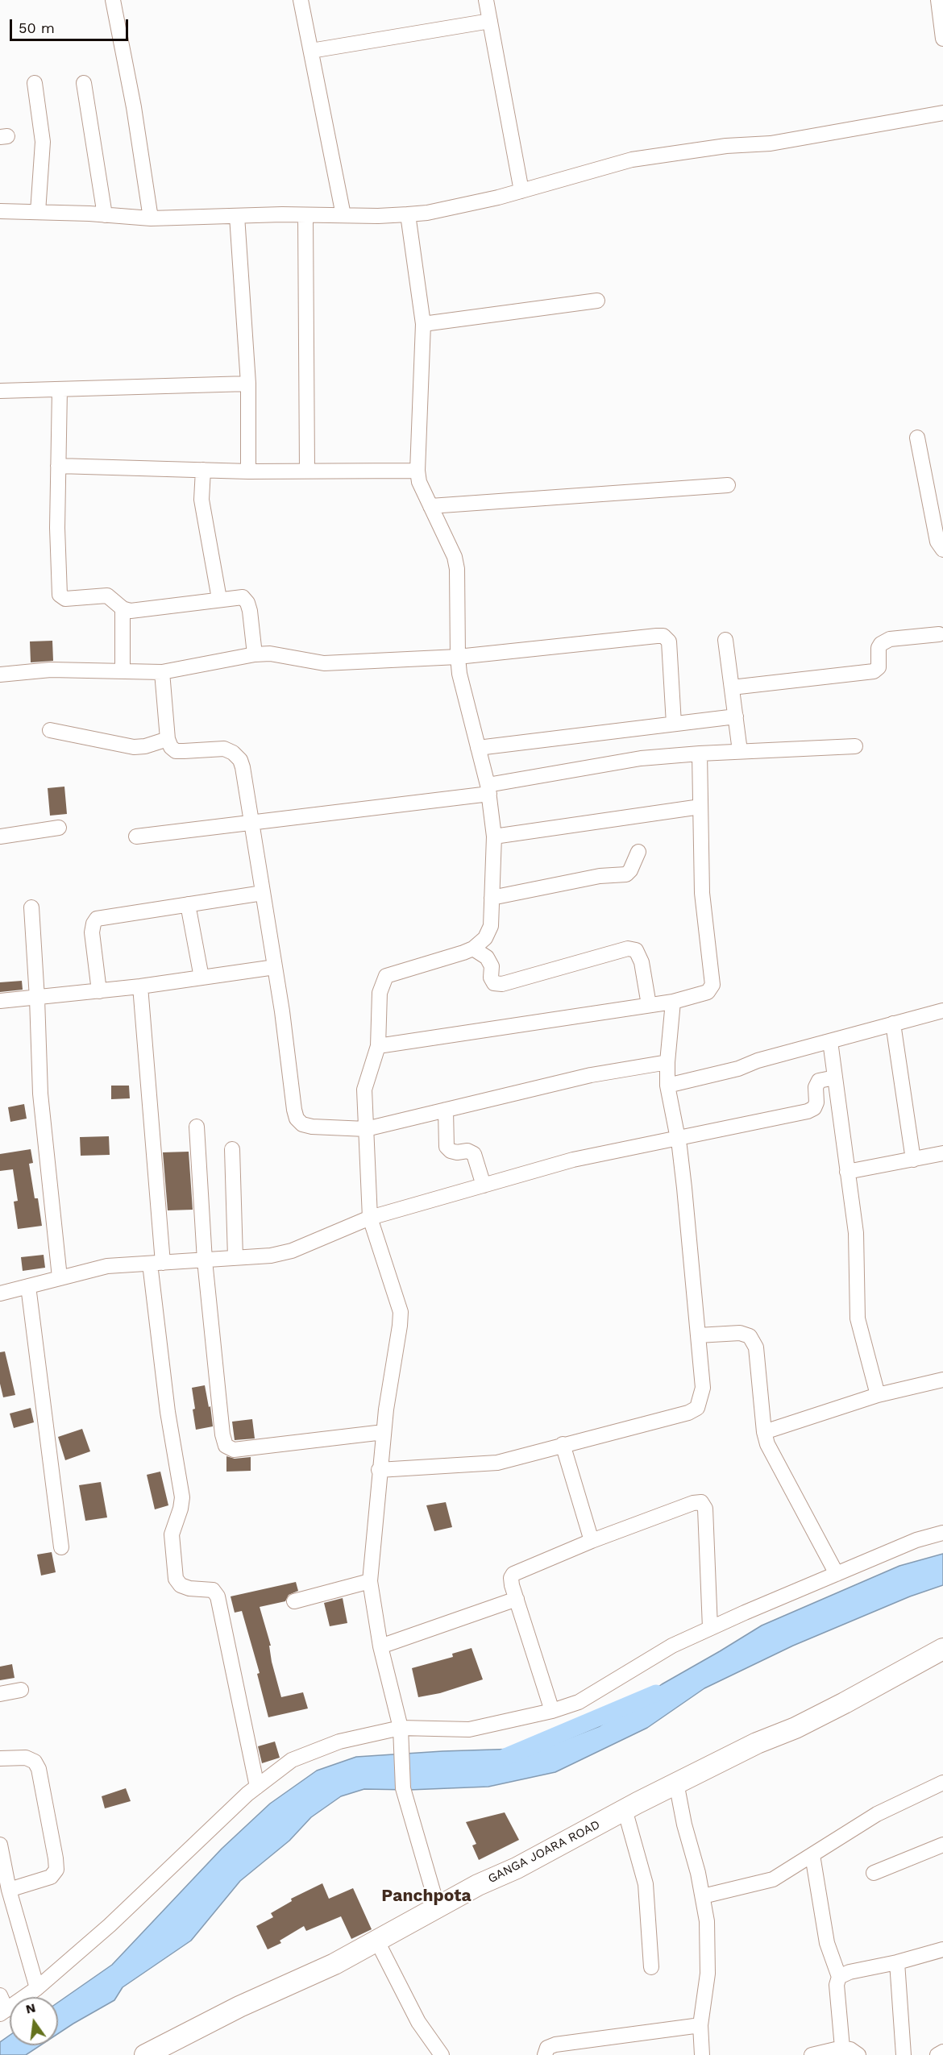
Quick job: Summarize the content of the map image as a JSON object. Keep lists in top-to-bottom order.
{
  "streets": {
    "main road": ["GANGA JOARA ROAD"]
  },
  "districts": ["Panchpota"],
  "scale_bar": "50 m",
  "north": "top"
}
